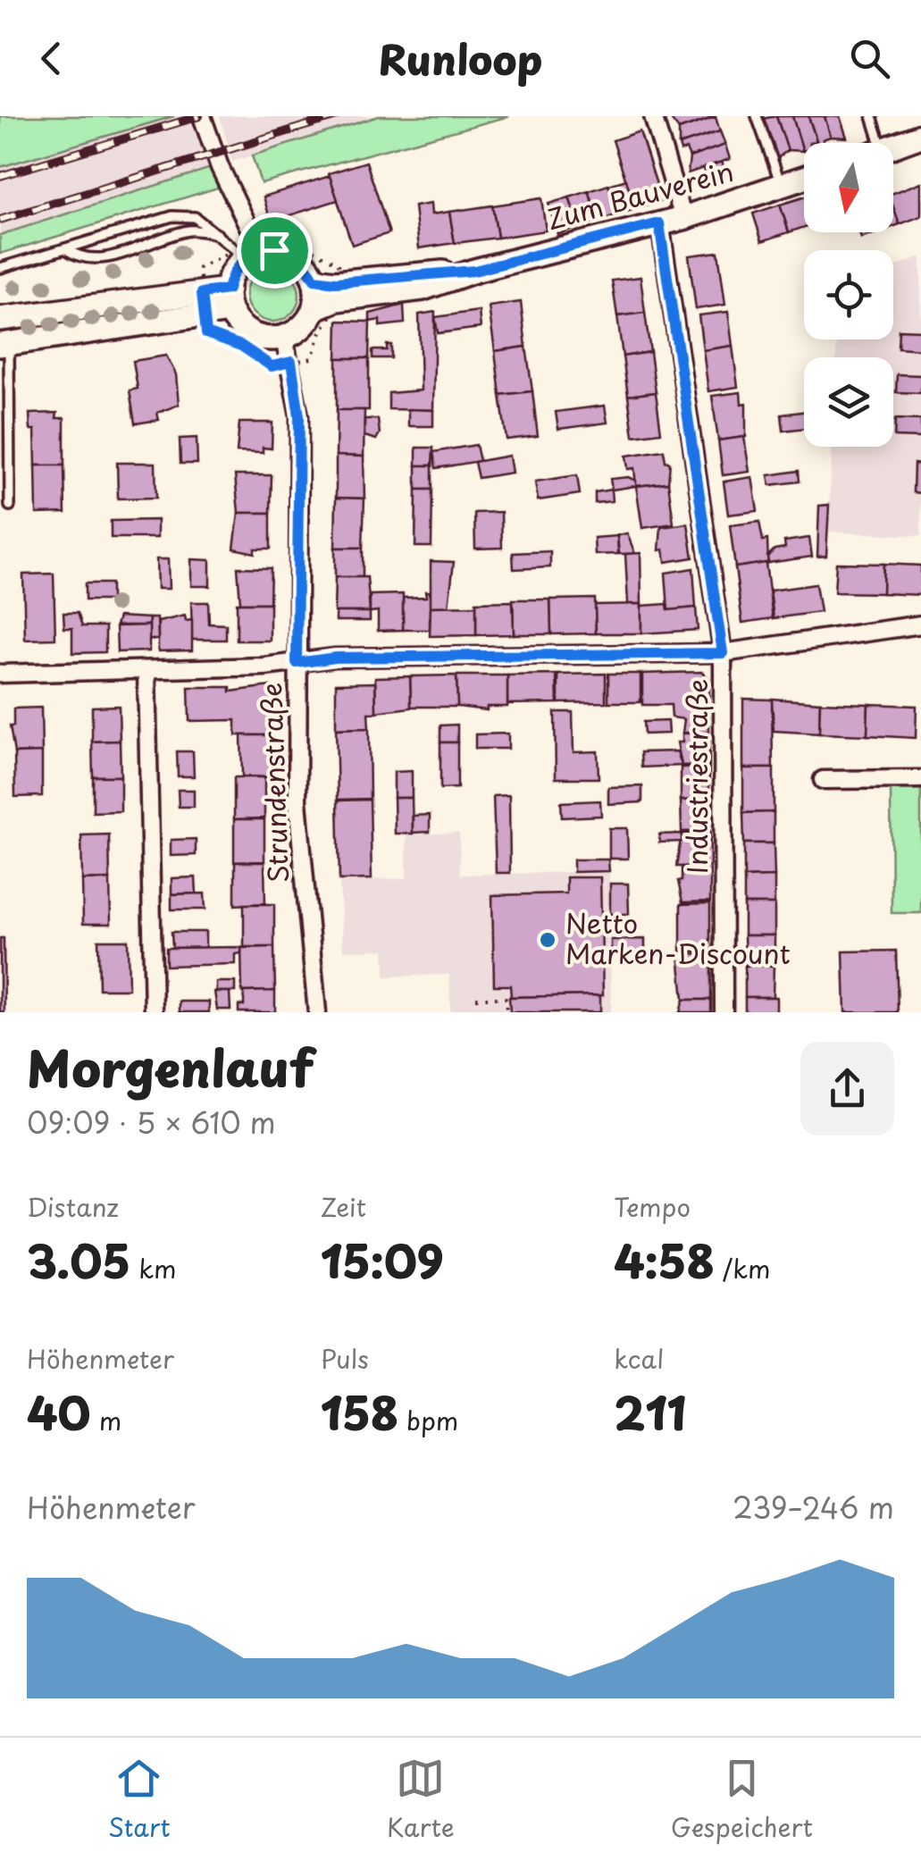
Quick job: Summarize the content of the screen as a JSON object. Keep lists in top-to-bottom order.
{
  "streets": {
    "street": ["Zum Bauverein", "Industriestraße", "Strundenstraße"]
  },
  "crossings": [
    ["Zum Bauverein", "Industriestraße"],
    ["Zum Bauverein", "Strundenstraße"]
  ],
  "places": ["Netto Marken-Discount"],
  "north": "bottom",
  "page": {
    "header": "Runloop",
    "heading": ["Morgenlauf", "09:09 · 5 × 610 m"],
    "stats": [
      ["Distanz", "3.05 km"],
      ["Zeit", "15:09"],
      ["Tempo", "4:58 /km"],
      ["Höhenmeter", "40 m"],
      ["Puls", "158 bpm"],
      ["kcal", "211"]
    ],
    "chart": ["Höhenmeter", "239–246 m"],
    "tabs": ["Start", "Karte", "Gespeichert"]
  }
}
